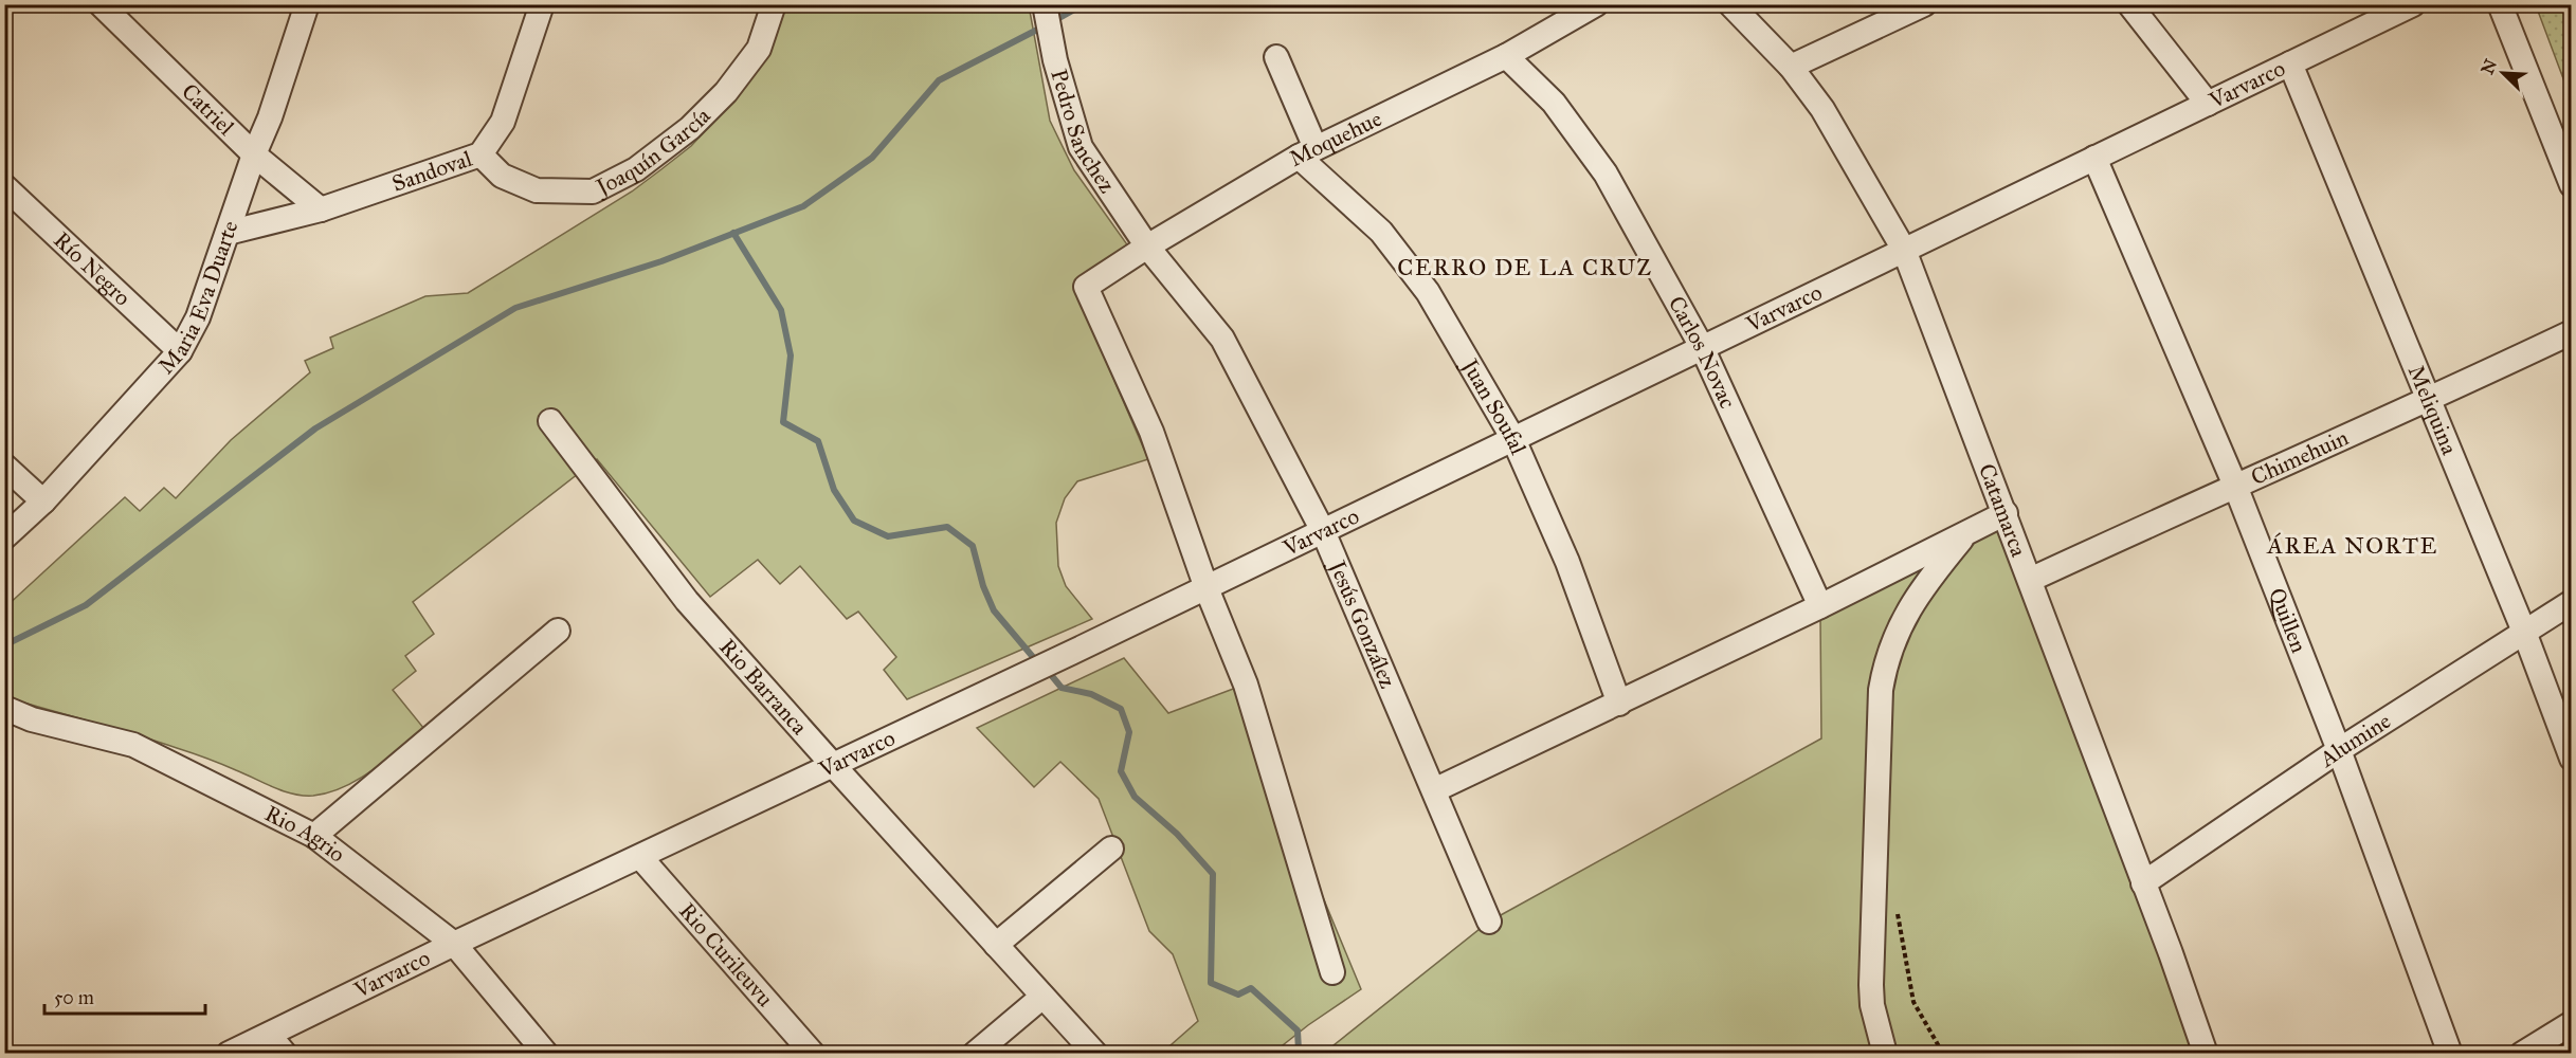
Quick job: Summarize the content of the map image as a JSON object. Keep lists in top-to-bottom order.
{
  "streets": {
    "street": [
      "Varvarco",
      "Catriel",
      "Pedro Sanchez",
      "Moquehue",
      "Joaquín García",
      "Sandoval",
      "Río Negro",
      "Maria Eva Duarte",
      "Carlos Novac",
      "Juan Soufal",
      "Meliquina",
      "Chimehuin",
      "Catamarca",
      "Quillen",
      "Jesús González",
      "Rio Barranca",
      "Alumine",
      "Rio Agrio",
      "Rio Curileuvu"
    ]
  },
  "crossings": [
    ["Varvarco", "Moquehue"],
    ["Varvarco", "Carlos Novac"],
    ["Varvarco", "Juan Soufal"],
    ["Varvarco", "Meliquina"],
    ["Varvarco", "Catamarca"],
    ["Varvarco", "Quillen"],
    ["Varvarco", "Jesús González"],
    ["Varvarco", "Rio Barranca"],
    ["Varvarco", "Rio Agrio"],
    ["Varvarco", "Rio Curileuvu"],
    ["Catriel", "Sandoval"],
    ["Catriel", "Maria Eva Duarte"],
    ["Pedro Sanchez", "Moquehue"],
    ["Pedro Sanchez", "Jesús González"],
    ["Moquehue", "Carlos Novac"],
    ["Moquehue", "Juan Soufal"],
    ["Moquehue", "Jesús González"],
    ["Joaquín García", "Sandoval"],
    ["Sandoval", "Maria Eva Duarte"],
    ["Río Negro", "Maria Eva Duarte"],
    ["Meliquina", "Chimehuin"],
    ["Meliquina", "Alumine"],
    ["Chimehuin", "Catamarca"],
    ["Chimehuin", "Quillen"],
    ["Catamarca", "Alumine"],
    ["Quillen", "Alumine"]
  ],
  "districts": ["CERRO DE LA CRUZ", "ÁREA NORTE"],
  "scale_bar": "50 m",
  "north": "top left"
}
